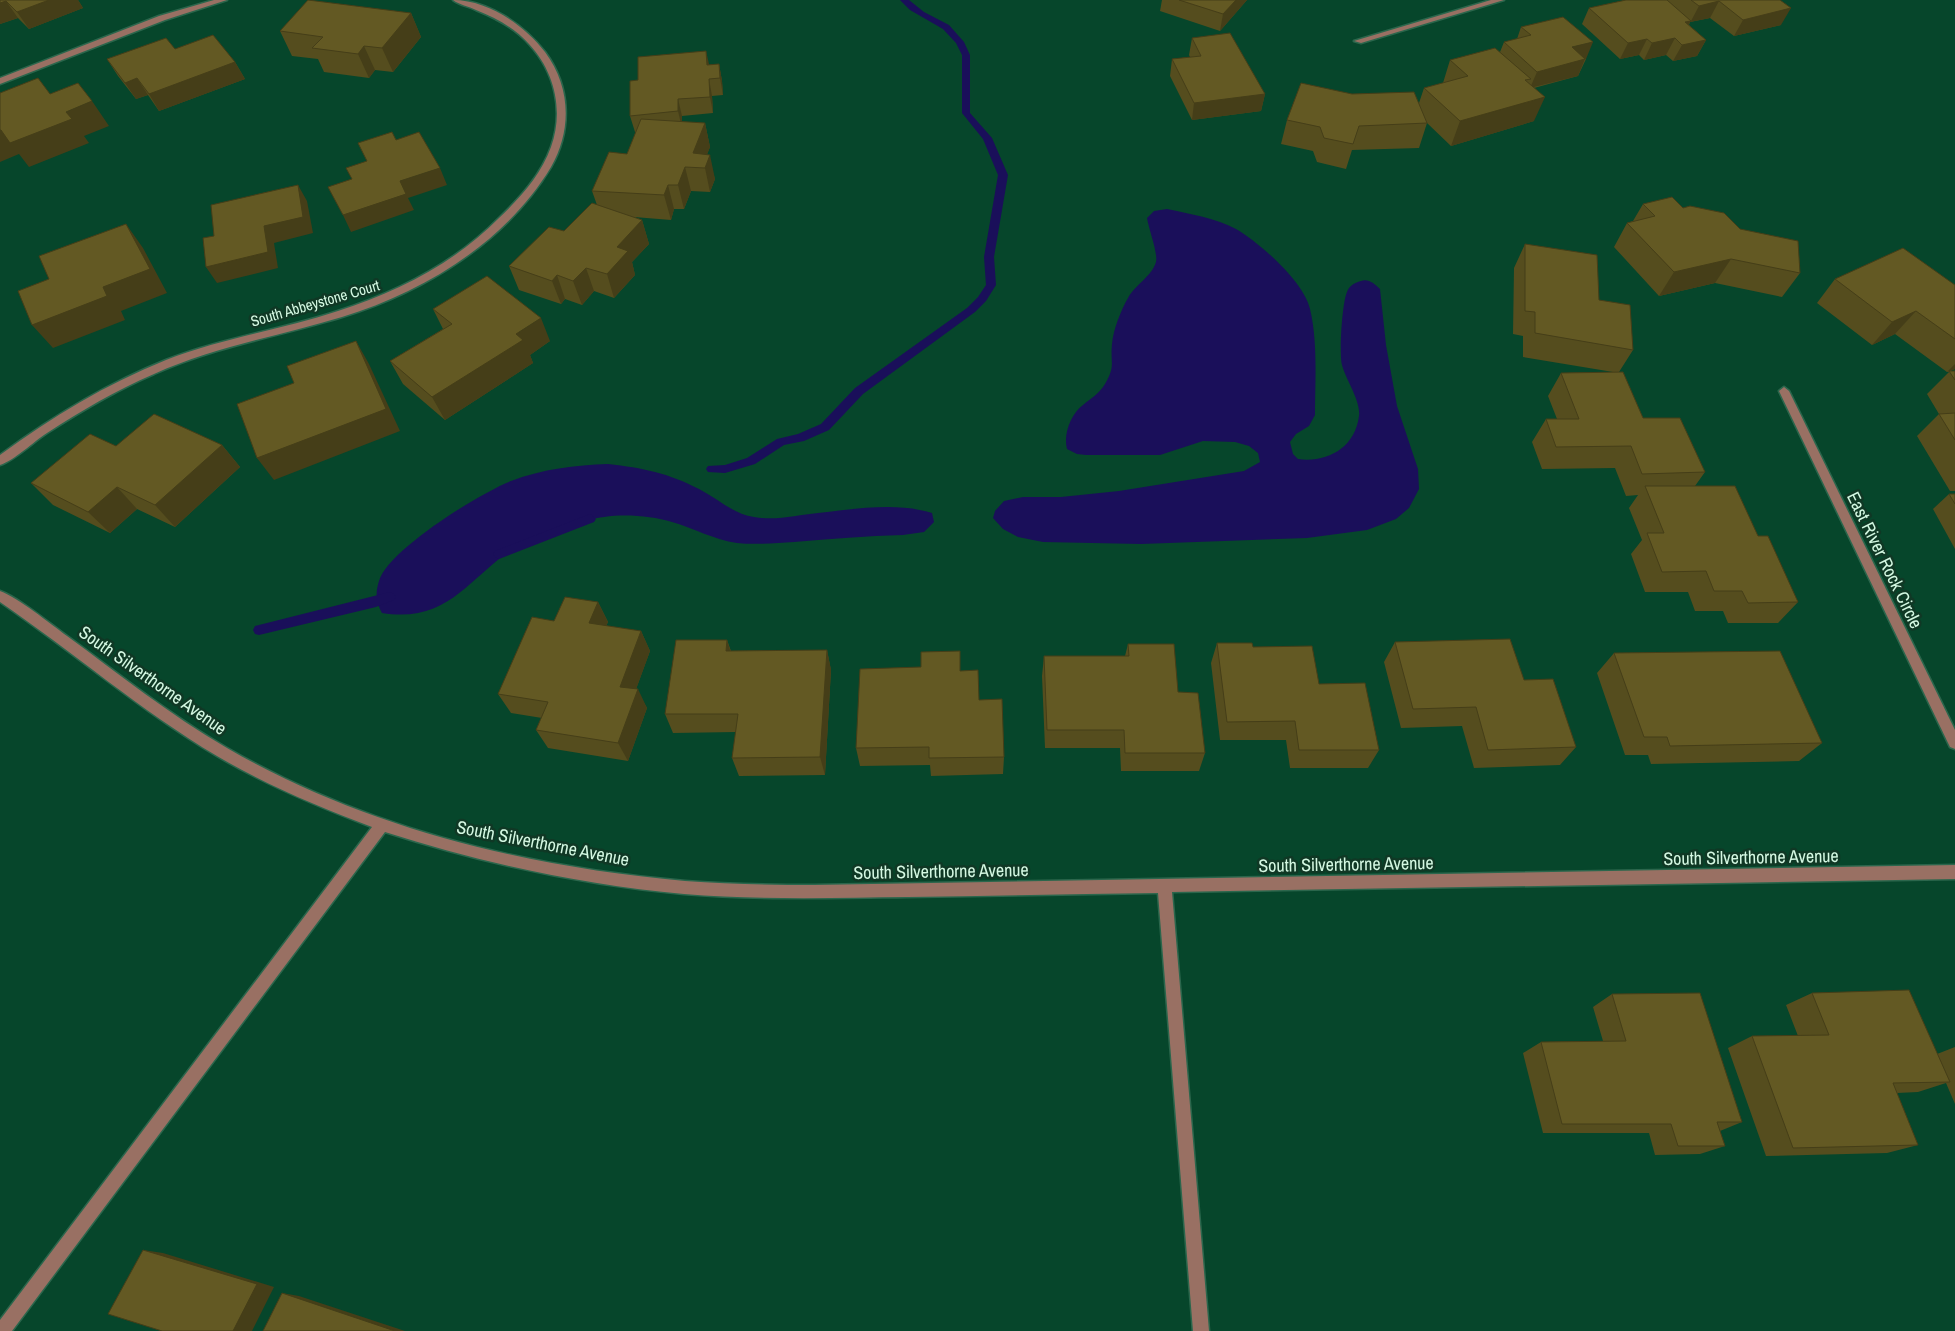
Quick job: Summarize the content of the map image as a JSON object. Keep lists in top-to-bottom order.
{
  "streets": {
    "street": ["South Abbeystone Court", "East River Rock Circle", "South Silverthorne Avenue"]
  }
}
